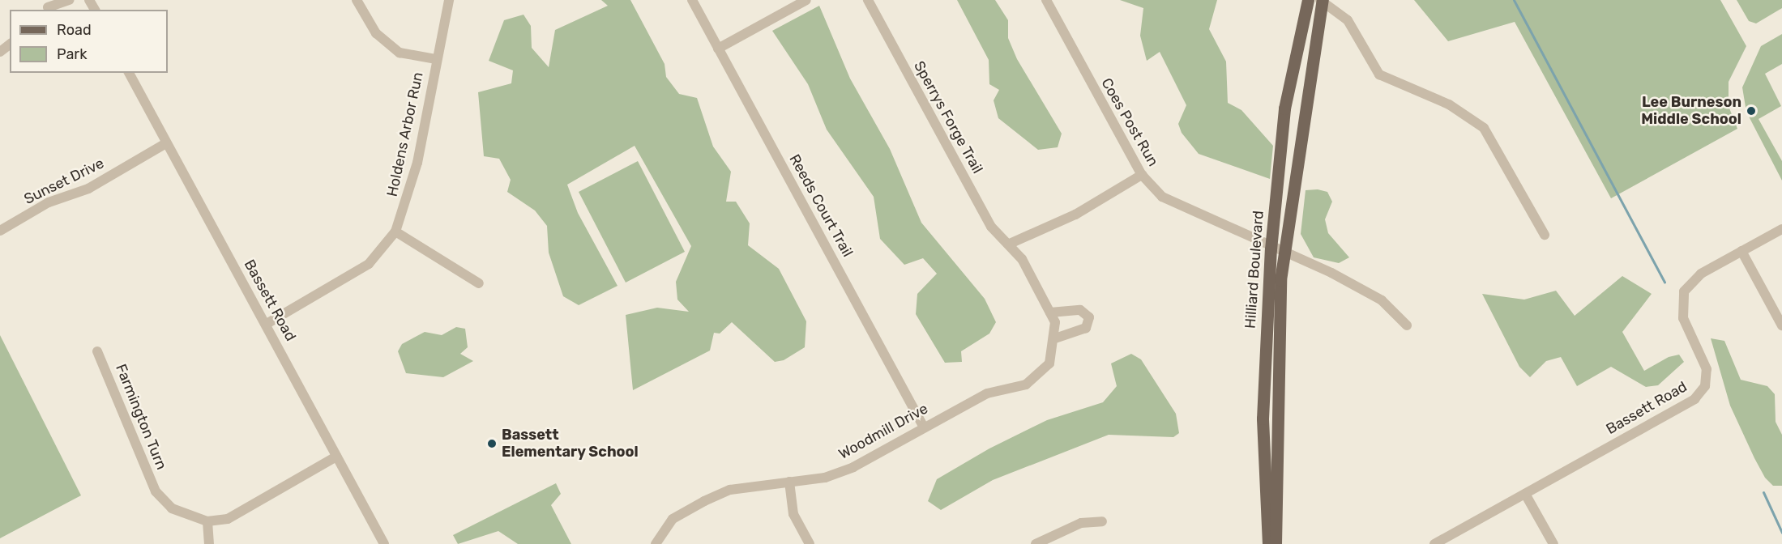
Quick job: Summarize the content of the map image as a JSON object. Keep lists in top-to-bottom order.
{
  "streets": {
    "main road": ["Hilliard Boulevard"],
    "street": [
      "Sperrys Forge Trail",
      "Coes Post Run",
      "Holdens Arbor Run",
      "Sunset Drive",
      "Reeds Court Trail",
      "Bassett Road",
      "Farmington Turn",
      "Woodmill Drive"
    ]
  },
  "crossings": [
    ["Sperrys Forge Trail", "Woodmill Drive"],
    ["Coes Post Run", "Hilliard Boulevard"],
    ["Holdens Arbor Run", "Bassett Road"],
    ["Sunset Drive", "Bassett Road"],
    ["Reeds Court Trail", "Woodmill Drive"]
  ],
  "places": ["Lee Burneson Middle School", "Bassett Elementary School"],
  "legend": ["Road", "Park"]
}
